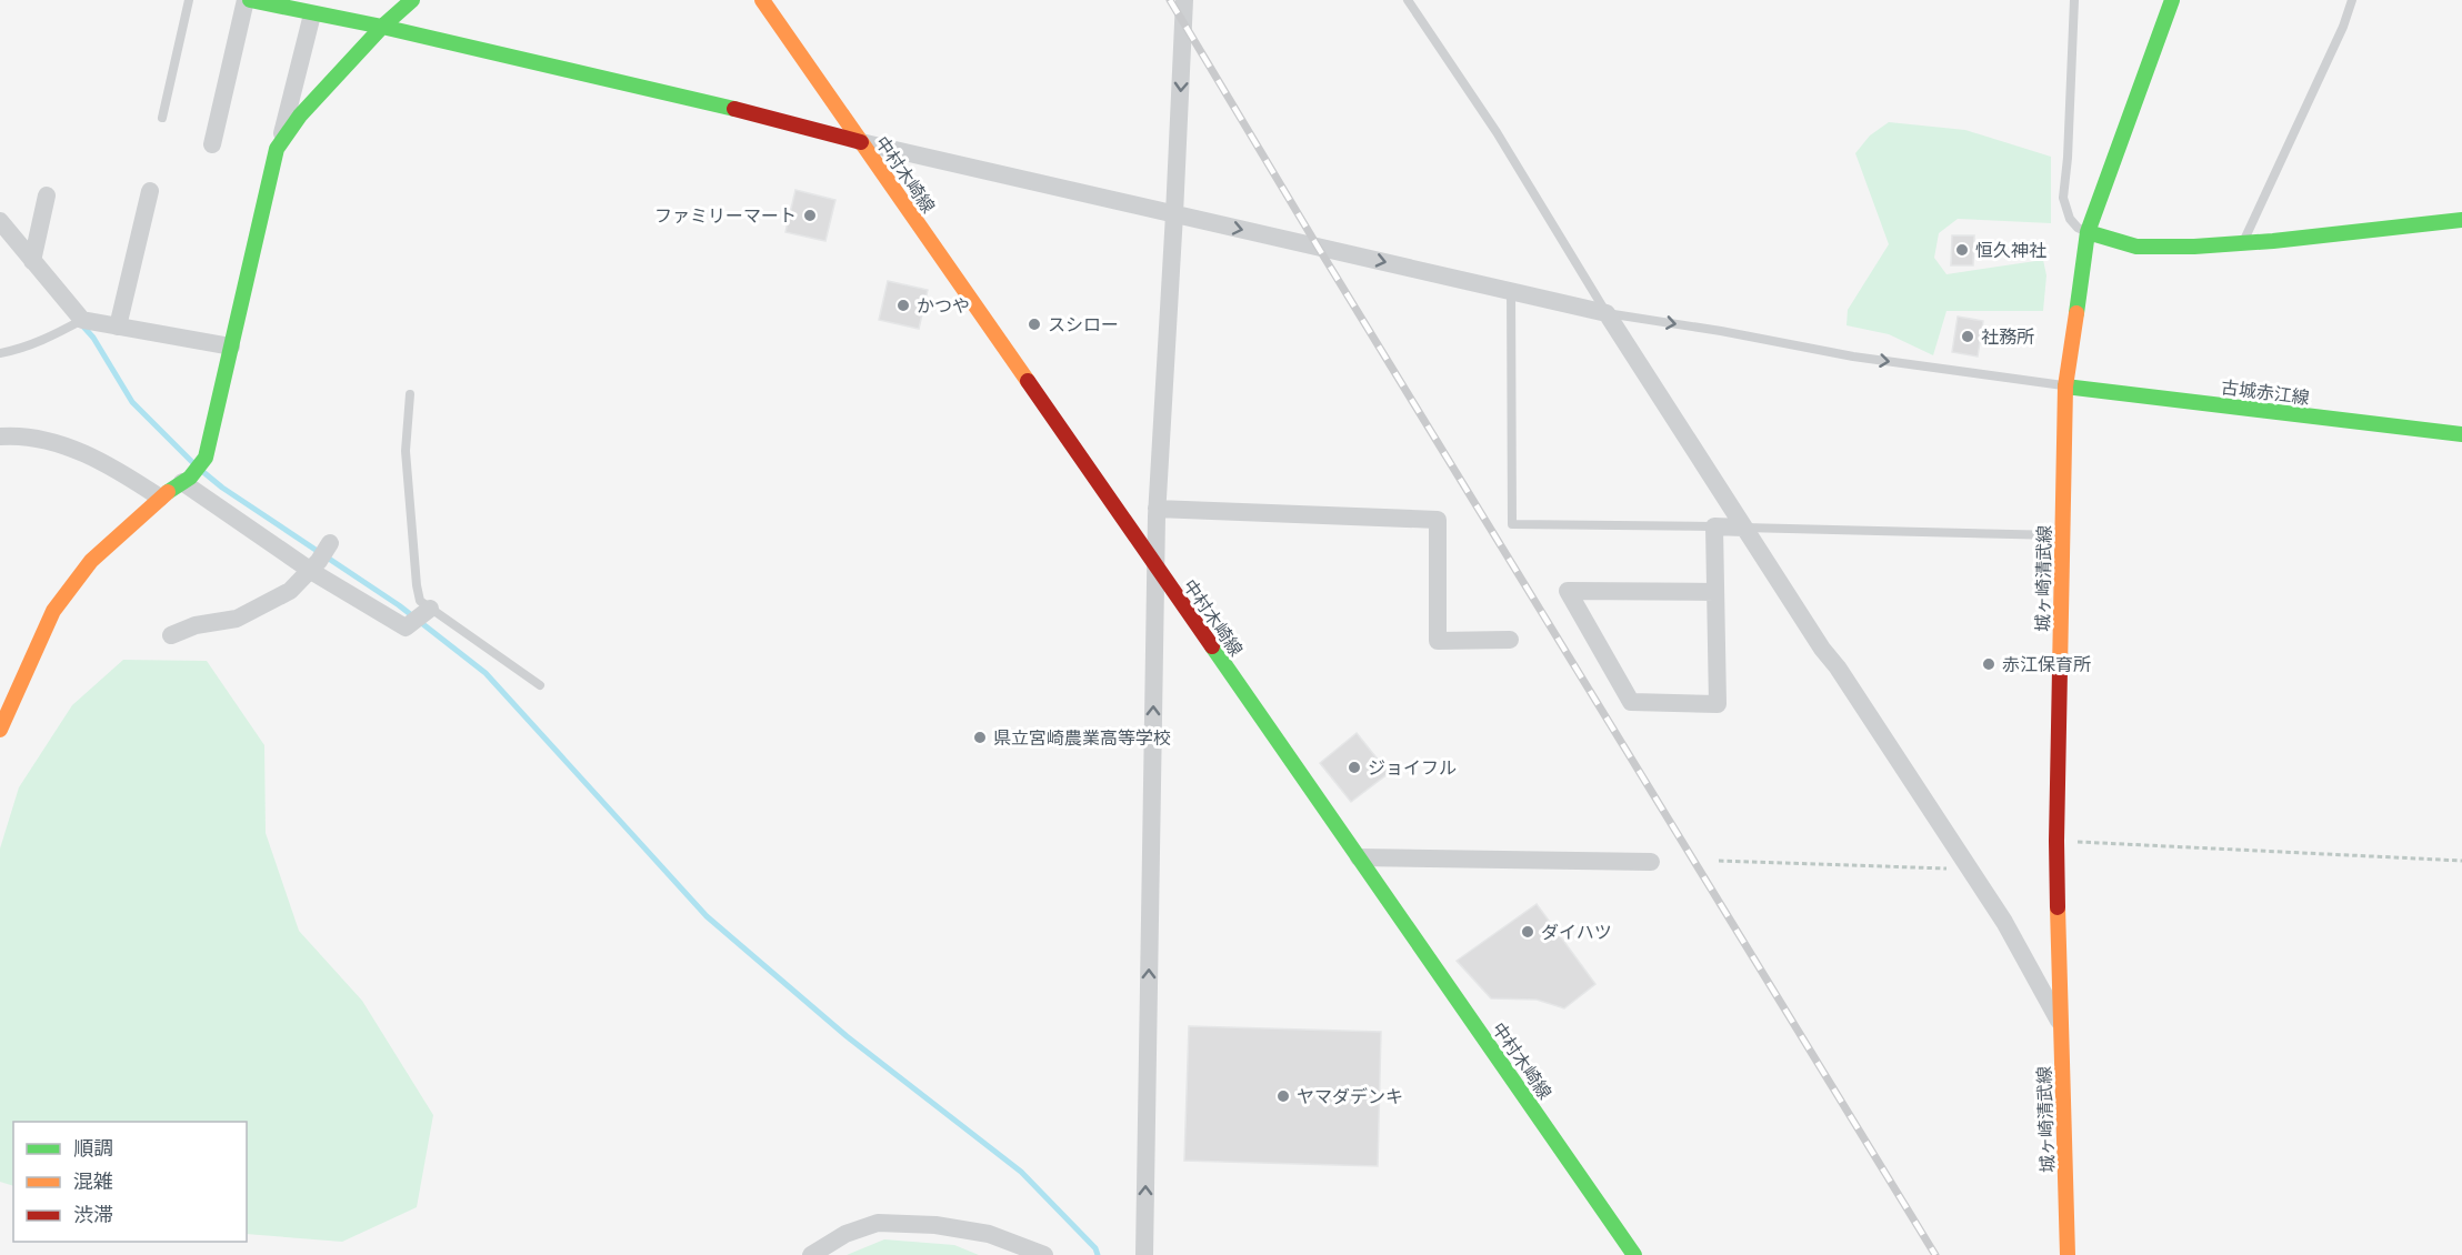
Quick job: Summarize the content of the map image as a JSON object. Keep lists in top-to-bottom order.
{
  "streets": {
    "main road": ["中村木崎線", "古城赤江線", "城ヶ崎清武線"]
  },
  "crossings": [
    ["古城赤江線", "城ヶ崎清武線"]
  ],
  "places": [
    "ファミリーマート",
    "恒久神社",
    "かつや",
    "スシロー",
    "社務所",
    "赤江保育所",
    "県立宮崎農業高等学校",
    "ジョイフル",
    "ダイハツ",
    "ヤマダデンキ"
  ],
  "legend": ["順調", "混雑", "渋滞"]
}
